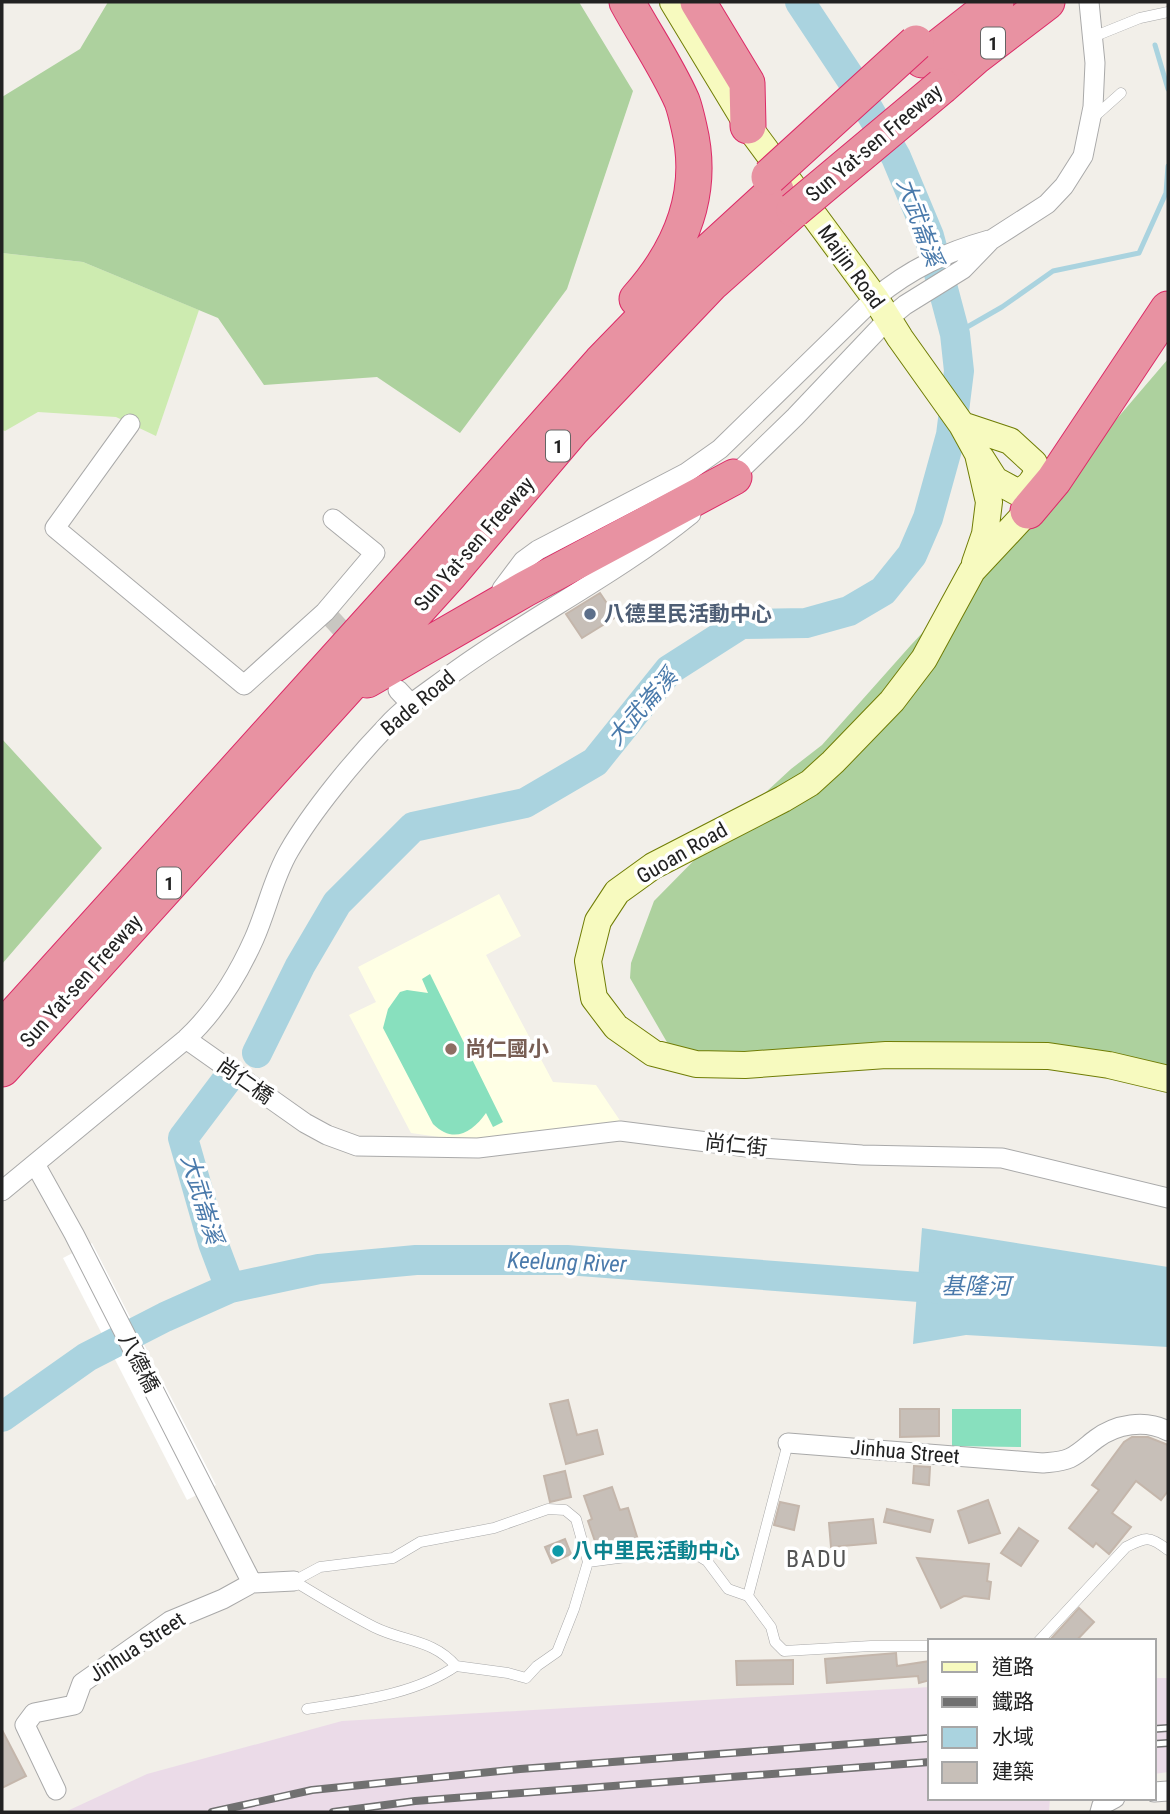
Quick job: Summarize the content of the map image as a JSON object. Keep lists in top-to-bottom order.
{
  "streets": {
    "highway": ["1", "Sun Yat-sen Freeway"],
    "street": [
      "Maijin Road",
      "Bade Road",
      "Guoan Road",
      "尚仁橋",
      "尚仁街",
      "八德橋",
      "Jinhua Street"
    ]
  },
  "crossings": [
    ["Maijin Road", "Bade Road"],
    ["Maijin Road", "Guoan Road"],
    ["Bade Road", "尚仁橋"],
    ["Bade Road", "八德橋"],
    ["尚仁橋", "尚仁街"],
    ["八德橋", "Jinhua Street"]
  ],
  "districts": ["BADU"],
  "water": ["大武崙溪", "Keelung River", "基隆河"],
  "places": ["八德里民活動中心", "尚仁國小", "八中里民活動中心"],
  "legend": [
    "道路",
    "鐵路",
    "水域",
    "建築"
  ]
}
